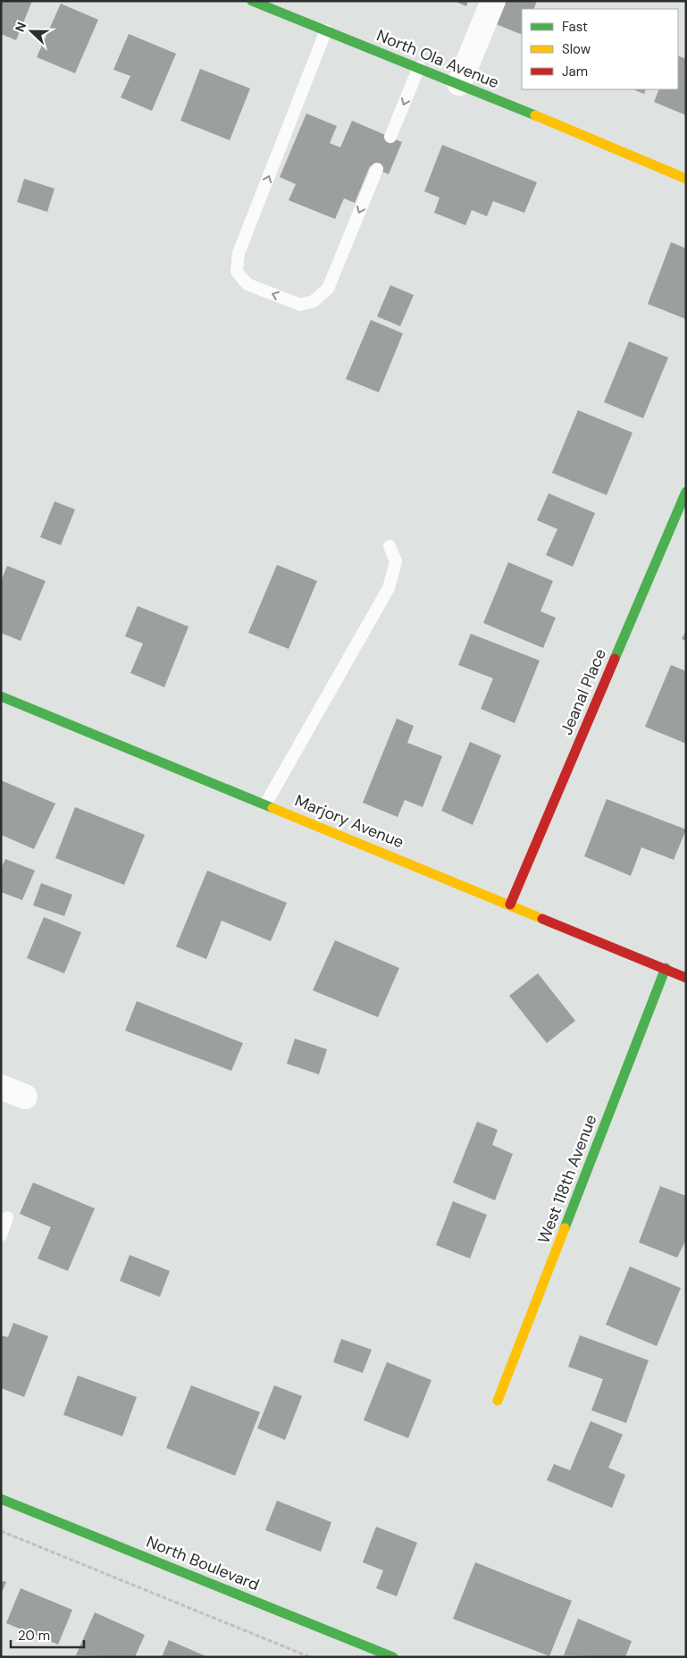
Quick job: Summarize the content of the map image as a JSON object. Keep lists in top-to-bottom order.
{
  "streets": {
    "street": [
      "North Ola Avenue",
      "Jeanal Place",
      "Marjory Avenue",
      "West 118th Avenue",
      "North Boulevard"
    ]
  },
  "crossings": [
    ["Jeanal Place", "Marjory Avenue"],
    ["Marjory Avenue", "West 118th Avenue"]
  ],
  "legend": ["Fast", "Slow", "Jam"],
  "scale_bar": "20 m",
  "north": "left"
}
